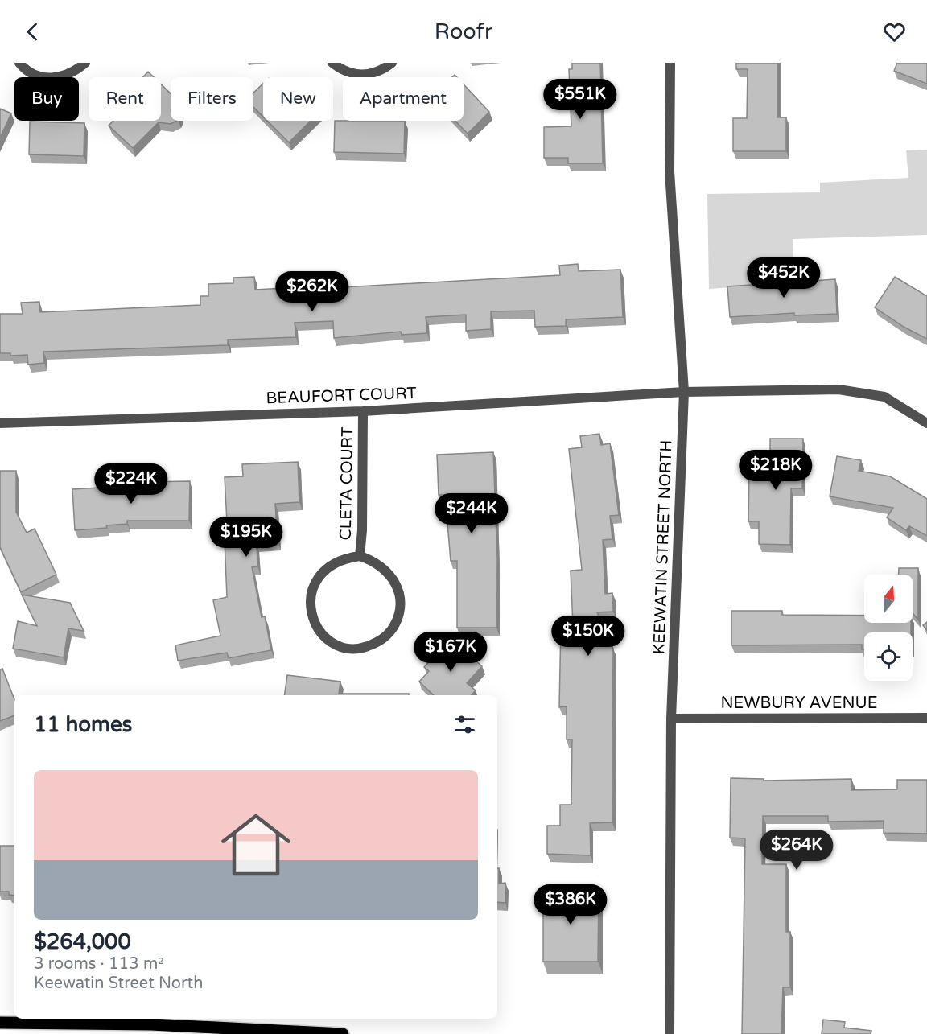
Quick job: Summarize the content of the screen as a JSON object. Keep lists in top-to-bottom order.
{
  "streets": {
    "street": [
      "BEAUFORT COURT",
      "CLETA COURT",
      "KEEWATIN STREET NORTH",
      "NEWBURY AVENUE"
    ]
  },
  "crossings": [
    ["BEAUFORT COURT", "CLETA COURT"],
    ["BEAUFORT COURT", "KEEWATIN STREET NORTH"],
    ["KEEWATIN STREET NORTH", "NEWBURY AVENUE"]
  ],
  "north": "top",
  "page": {
    "header": "Roofr",
    "chip": [
      "Buy",
      "Rent",
      "Filters",
      "New",
      "Apartment"
    ],
    "price": [
      "$551K",
      "$452K",
      "$262K",
      "$218K",
      "$224K",
      "$244K",
      "$195K",
      "$150K",
      "$167K",
      "$264K",
      "$386K"
    ],
    "heading": "11 homes",
    "list": [
      {
        "name": "$264,000",
        "note": "3 rooms · 113 m² · Keewatin Street North"
      }
    ]
  }
}
